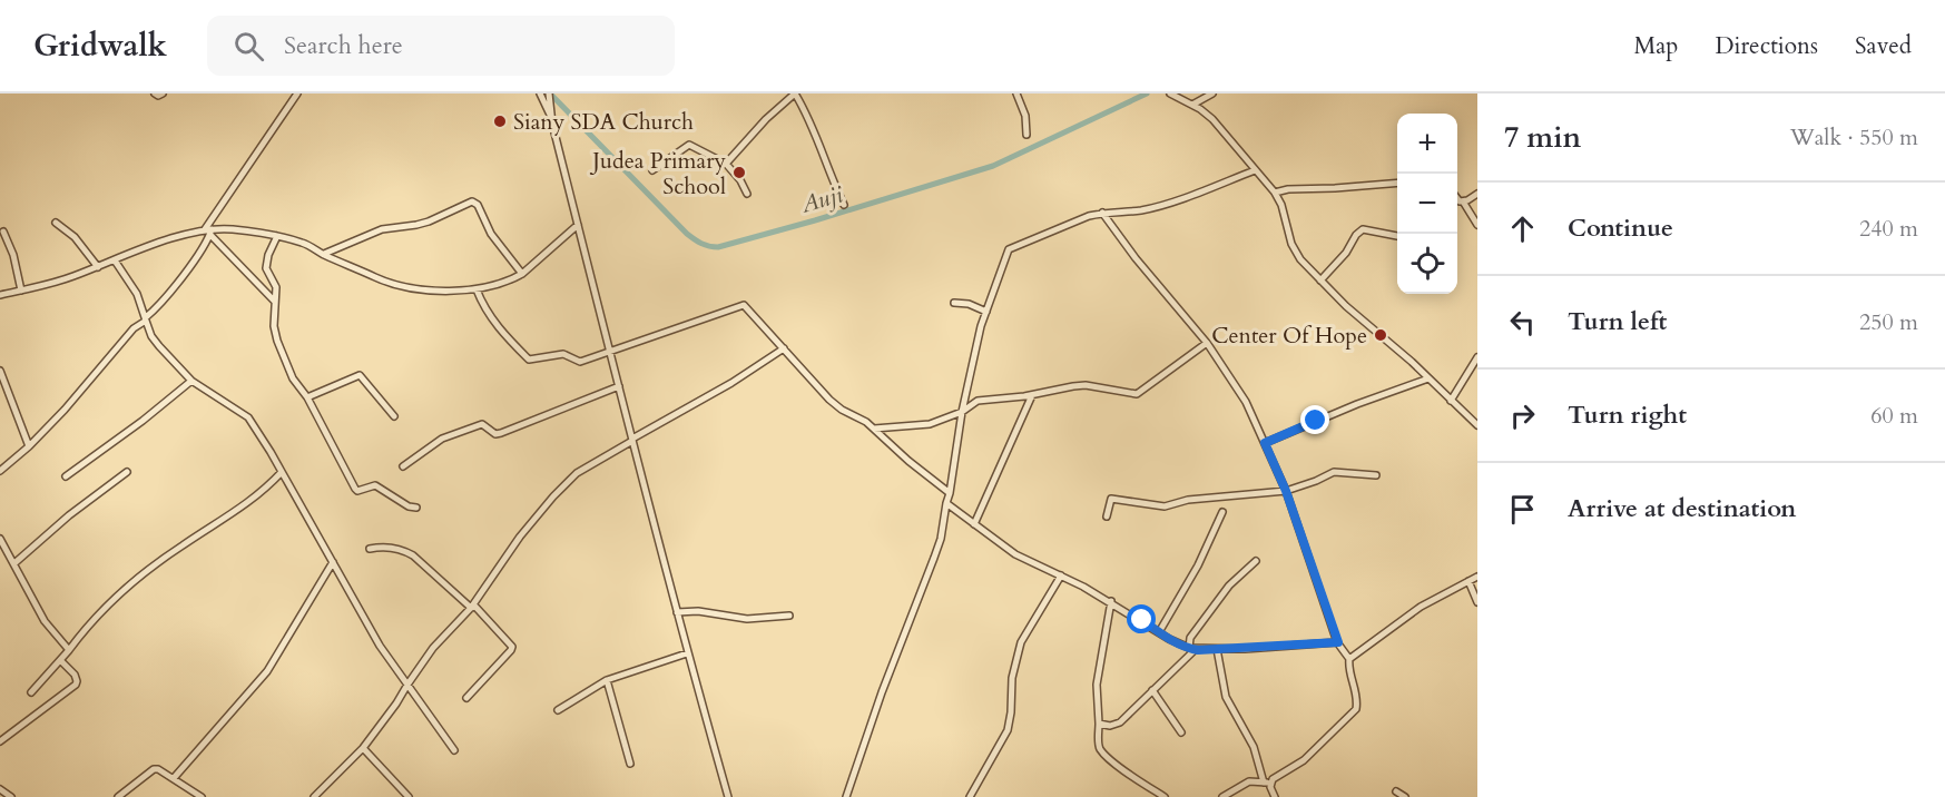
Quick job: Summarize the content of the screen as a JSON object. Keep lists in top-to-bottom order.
{
  "water": ["Auji"],
  "places": ["Siany SDA Church", "Judea Primary School", "Center Of Hope"],
  "page": {
    "header": "Gridwalk",
    "search": "Search here",
    "nav": ["Map", "Directions", "Saved"],
    "heading": ["7 min", "Walk · 550 m"],
    "map_buttons": ["+", "−"],
    "list": [
      ["Continue", "240 m"],
      ["Turn left", "250 m"],
      ["Turn right", "60 m"],
      "Arrive at destination"
    ]
  }
}
